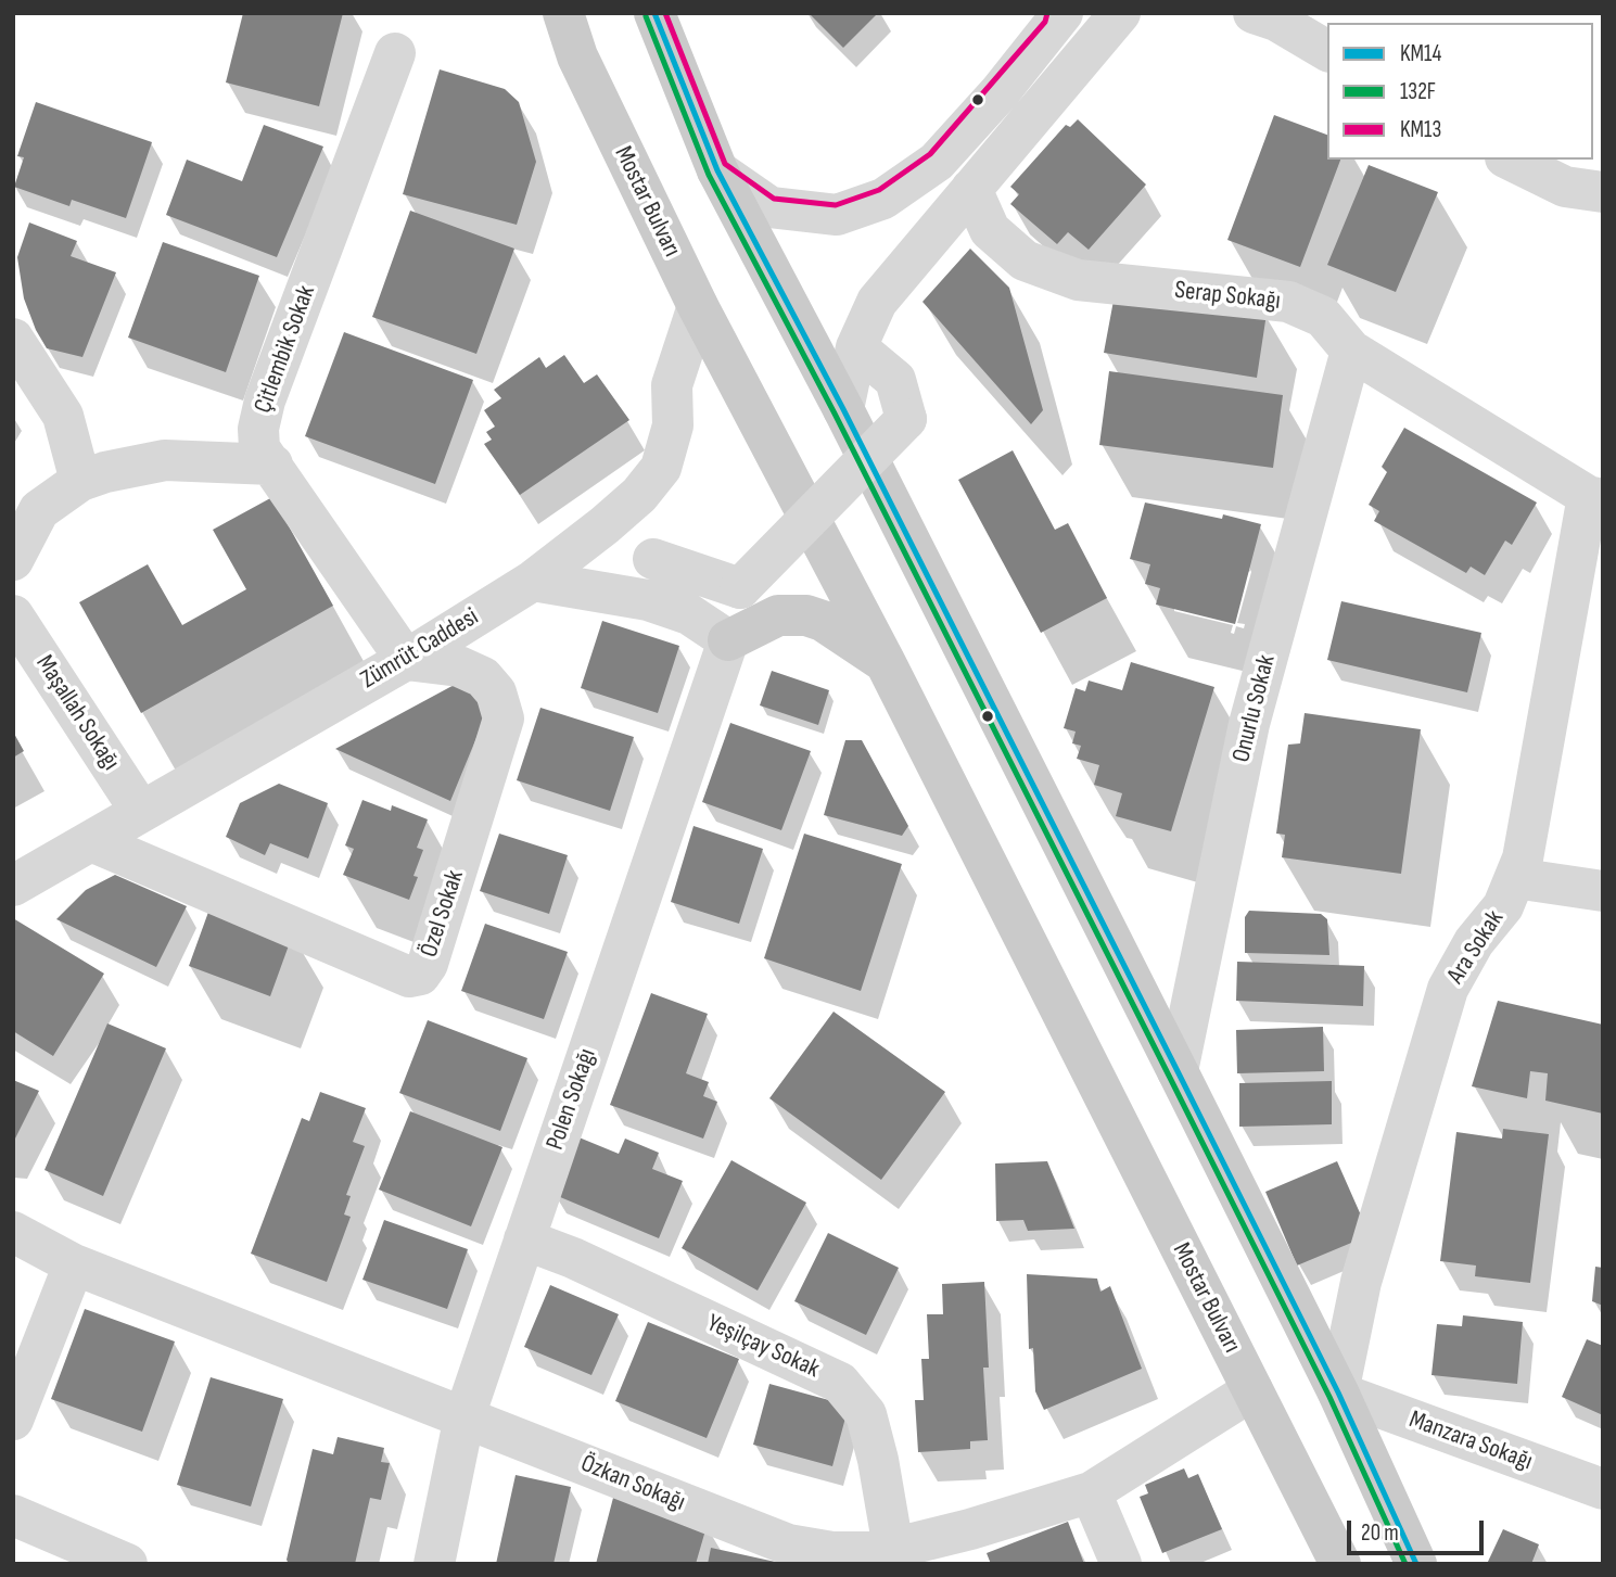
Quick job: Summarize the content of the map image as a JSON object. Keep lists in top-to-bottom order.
{
  "streets": {
    "main road": ["Mostar Bulvarı"],
    "street": [
      "Serap Sokağı",
      "Çitlembik Sokak",
      "Zümrüt Caddesi",
      "Onurlu Sokak",
      "Maşallah Sokağı",
      "Özel Sokak",
      "Ara Sokak",
      "Polen Sokağı",
      "Yeşilçay Sokak",
      "Manzara Sokağı",
      "Özkan Sokağı"
    ]
  },
  "crossings": [
    ["Mostar Bulvarı", "Zümrüt Caddesi"],
    ["Mostar Bulvarı", "Özkan Sokağı"],
    ["Serap Sokağı", "Onurlu Sokak"],
    ["Serap Sokağı", "Ara Sokak"],
    ["Çitlembik Sokak", "Zümrüt Caddesi"],
    ["Çitlembik Sokak", "Özel Sokak"],
    ["Zümrüt Caddesi", "Maşallah Sokağı"],
    ["Zümrüt Caddesi", "Özel Sokak"],
    ["Ara Sokak", "Manzara Sokağı"],
    ["Polen Sokağı", "Yeşilçay Sokak"],
    ["Polen Sokağı", "Özkan Sokağı"],
    ["Yeşilçay Sokak", "Özkan Sokağı"]
  ],
  "lines": ["transit line KM14", "transit line KM13", "transit line 132F"],
  "legend": ["KM14", "132F", "KM13"],
  "scale_bar": "20 m"
}
